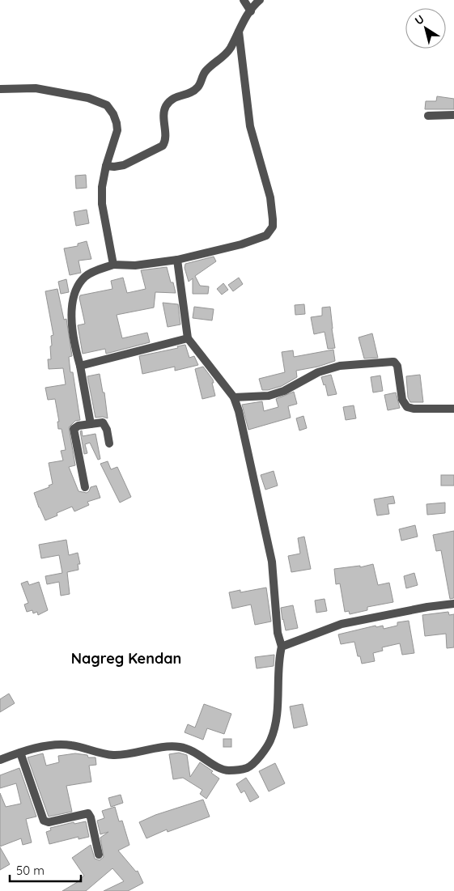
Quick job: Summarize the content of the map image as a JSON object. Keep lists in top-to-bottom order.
{
  "districts": ["Nagreg Kendan"],
  "scale_bar": "50 m",
  "north": "top left"
}
